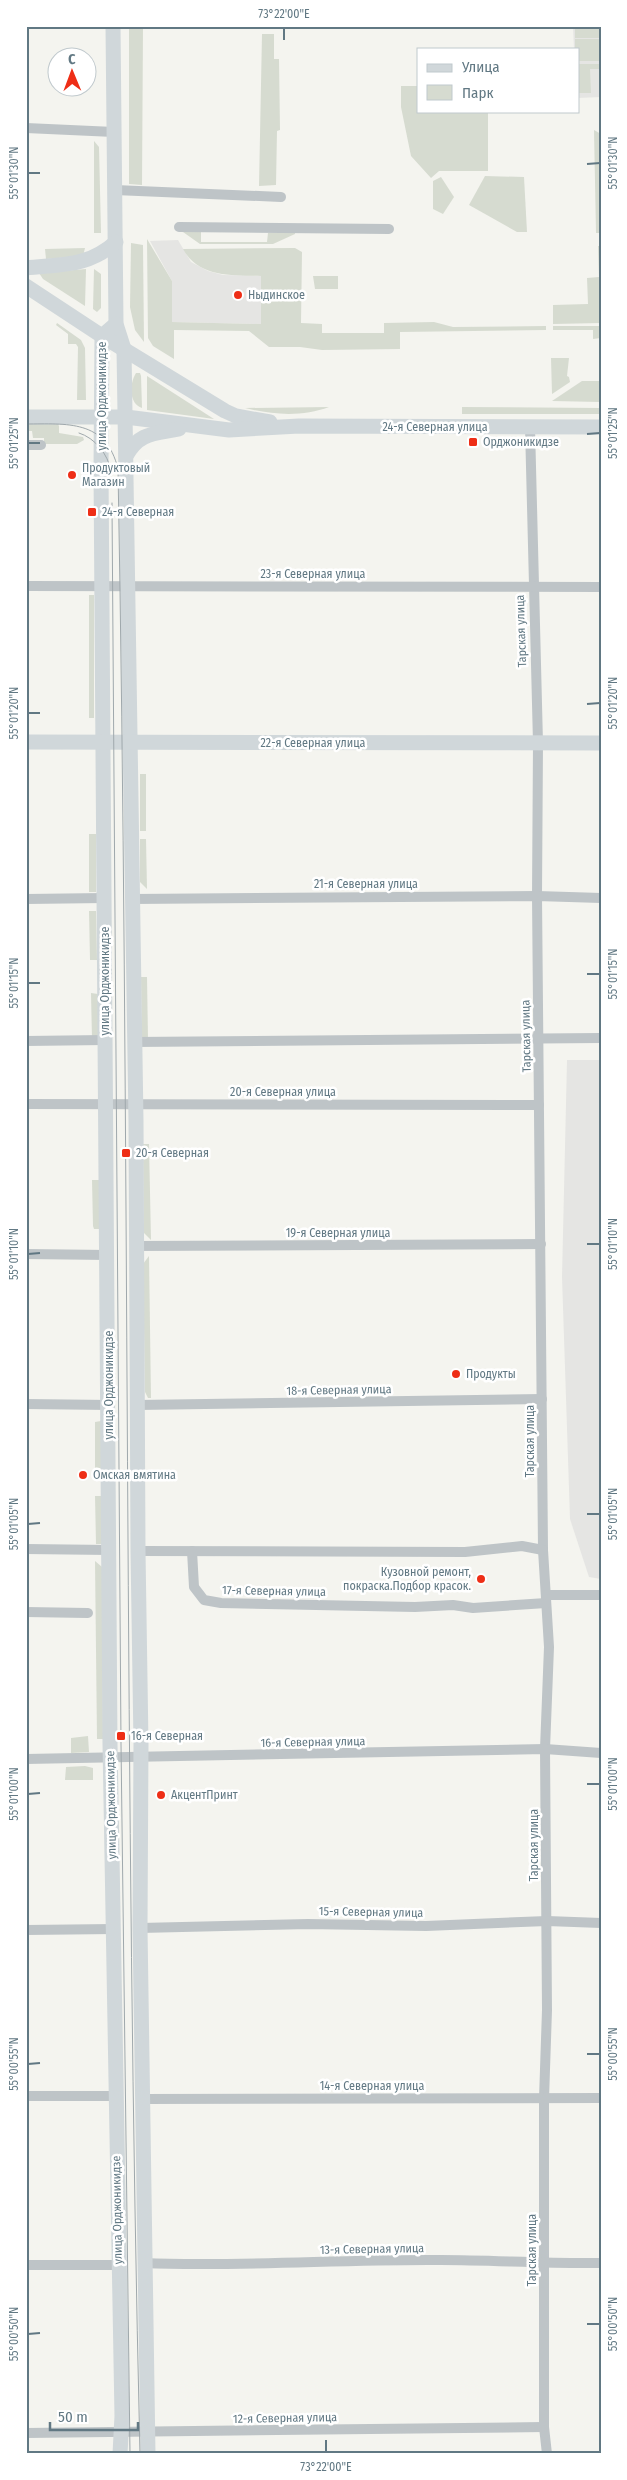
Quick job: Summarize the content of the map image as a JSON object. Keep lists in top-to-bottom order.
{
  "streets": {
    "main road": ["улица Орджоникидзе", "24-я Северная улица", "22-я Северная улица"],
    "street": [
      "23-я Северная улица",
      "Тарская улица",
      "21-я Северная улица",
      "20-я Северная улица",
      "19-я Северная улица",
      "18-я Северная улица",
      "17-я Северная улица",
      "16-я Северная улица",
      "15-я Северная улица",
      "14-я Северная улица",
      "13-я Северная улица",
      "12-я Северная улица"
    ]
  },
  "crossings": [
    ["улица Орджоникидзе", "24-я Северная улица"],
    ["улица Орджоникидзе", "23-я Северная улица"],
    ["улица Орджоникидзе", "22-я Северная улица"],
    ["улица Орджоникидзе", "21-я Северная улица"],
    ["улица Орджоникидзе", "20-я Северная улица"],
    ["улица Орджоникидзе", "19-я Северная улица"],
    ["улица Орджоникидзе", "18-я Северная улица"],
    ["улица Орджоникидзе", "16-я Северная улица"],
    ["улица Орджоникидзе", "15-я Северная улица"],
    ["улица Орджоникидзе", "14-я Северная улица"],
    ["улица Орджоникидзе", "13-я Северная улица"],
    ["улица Орджоникидзе", "12-я Северная улица"],
    ["24-я Северная улица", "Тарская улица"],
    ["23-я Северная улица", "Тарская улица"],
    ["Тарская улица", "22-я Северная улица"],
    ["Тарская улица", "21-я Северная улица"],
    ["Тарская улица", "20-я Северная улица"],
    ["Тарская улица", "19-я Северная улица"],
    ["Тарская улица", "18-я Северная улица"],
    ["Тарская улица", "17-я Северная улица"],
    ["Тарская улица", "16-я Северная улица"],
    ["Тарская улица", "15-я Северная улица"],
    ["Тарская улица", "14-я Северная улица"],
    ["Тарская улица", "13-я Северная улица"],
    ["Тарская улица", "12-я Северная улица"]
  ],
  "places": {
    "other": [
      "Ныдинское",
      "Продуктовый Магазин",
      "Продукты",
      "Oмская вмятина",
      "Кузовной ремонт, покраска.Подбор красок.",
      "АкцентПринт"
    ],
    "transit": [
      "Орджоникидзе",
      "24-я Северная",
      "20-я Северная",
      "16-я Северная"
    ]
  },
  "legend": ["Улица", "Парк"],
  "scale_bar": "50 m",
  "north": "top",
  "coordinates": [
    "73°22'00\"E",
    "55°01'30\"N",
    "55°01'25\"N",
    "55°01'20\"N",
    "55°01'15\"N",
    "55°01'10\"N",
    "55°01'05\"N",
    "55°01'00\"N",
    "55°00'55\"N",
    "55°00'50\"N"
  ]
}
